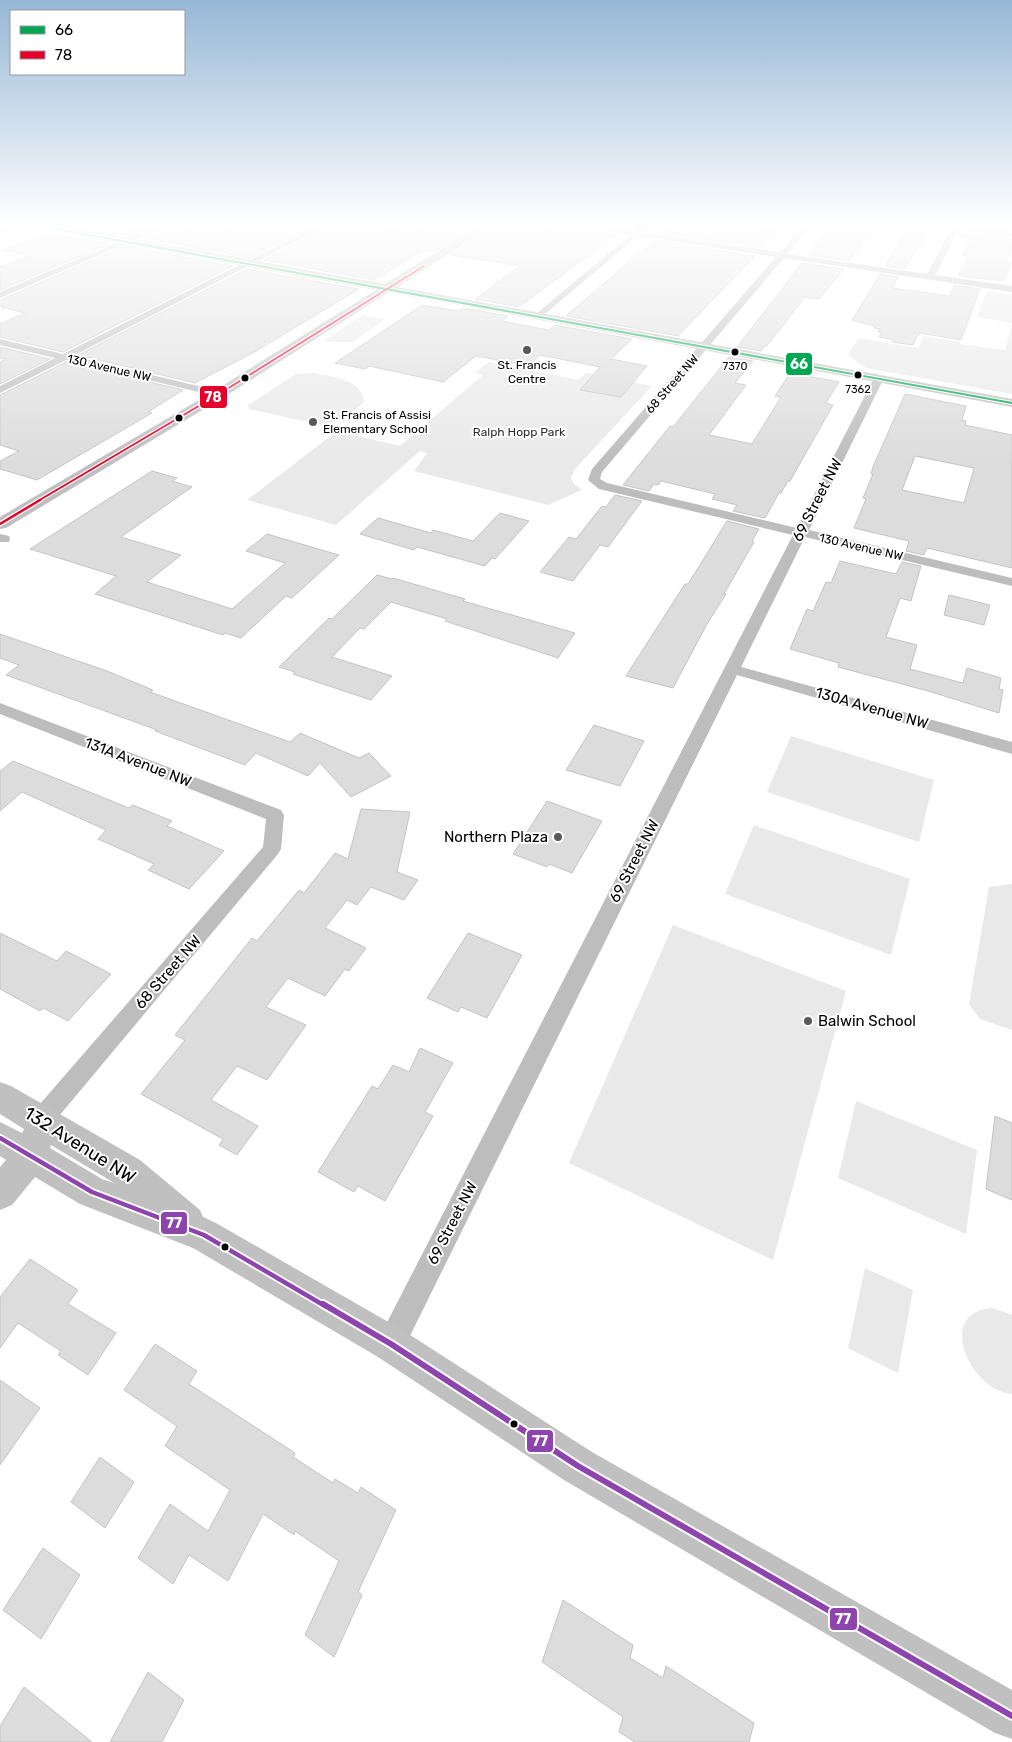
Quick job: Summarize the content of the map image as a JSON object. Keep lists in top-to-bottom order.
{
  "streets": {
    "street": [
      "130 Avenue NW",
      "68 Street NW",
      "69 Street NW",
      "130A Avenue NW",
      "131A Avenue NW",
      "132 Avenue NW"
    ]
  },
  "crossings": [
    ["130 Avenue NW", "68 Street NW"],
    ["130 Avenue NW", "69 Street NW"],
    ["68 Street NW", "131A Avenue NW"],
    ["68 Street NW", "132 Avenue NW"],
    ["69 Street NW", "130A Avenue NW"],
    ["69 Street NW", "132 Avenue NW"]
  ],
  "parks": ["Ralph Hopp Park"],
  "places": [
    "St. Francis Centre",
    "7370",
    "7362",
    "St. Francis of Assisi Elementary School",
    "Northern Plaza",
    "Balwin School"
  ],
  "lines": ["transit line 66", "transit line 78", "transit line 77"],
  "legend": ["66", "78"]
}
